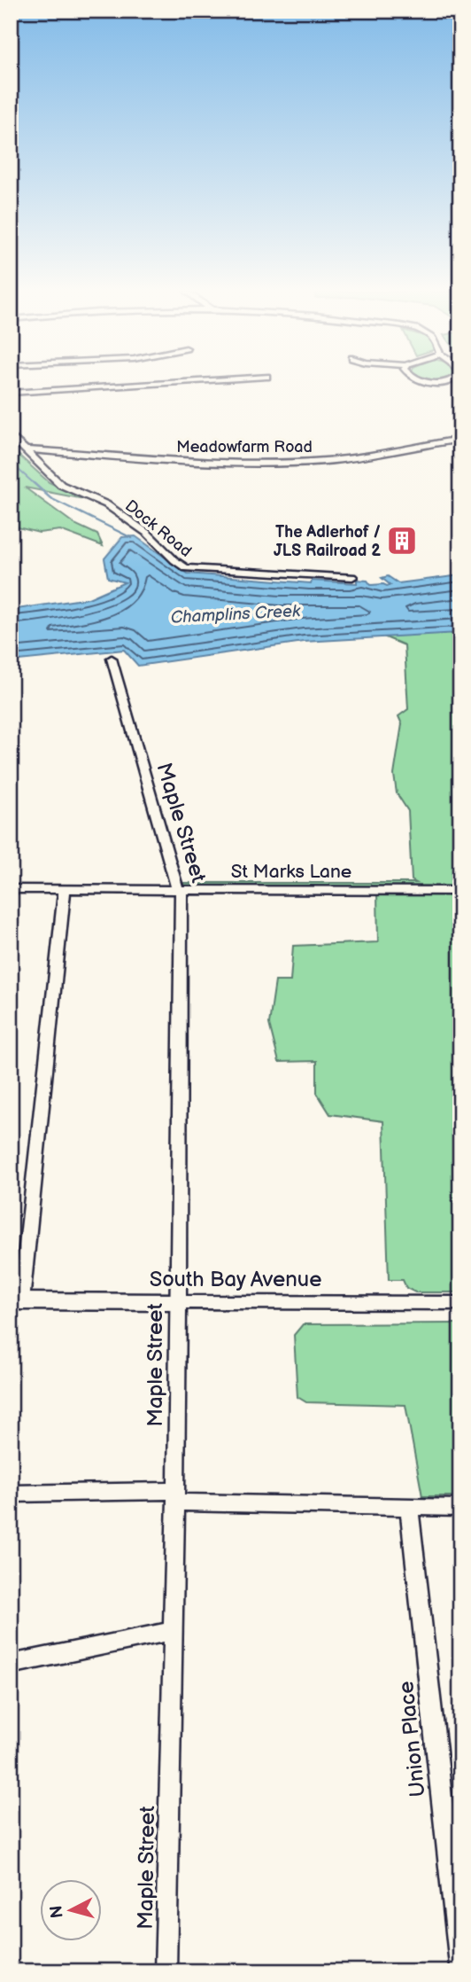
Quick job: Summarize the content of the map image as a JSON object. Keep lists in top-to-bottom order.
{
  "streets": {
    "street": [
      "Meadowfarm Road",
      "Dock Road",
      "Maple Street",
      "St Marks Lane",
      "South Bay Avenue",
      "Union Place"
    ]
  },
  "crossings": [
    ["Meadowfarm Road", "Dock Road"],
    ["Maple Street", "St Marks Lane"],
    ["Maple Street", "South Bay Avenue"]
  ],
  "water": ["Champlins Creek"],
  "places": {
    "building": ["The Adlerhof / JLS Railroad 2"]
  },
  "north": "left"
}
